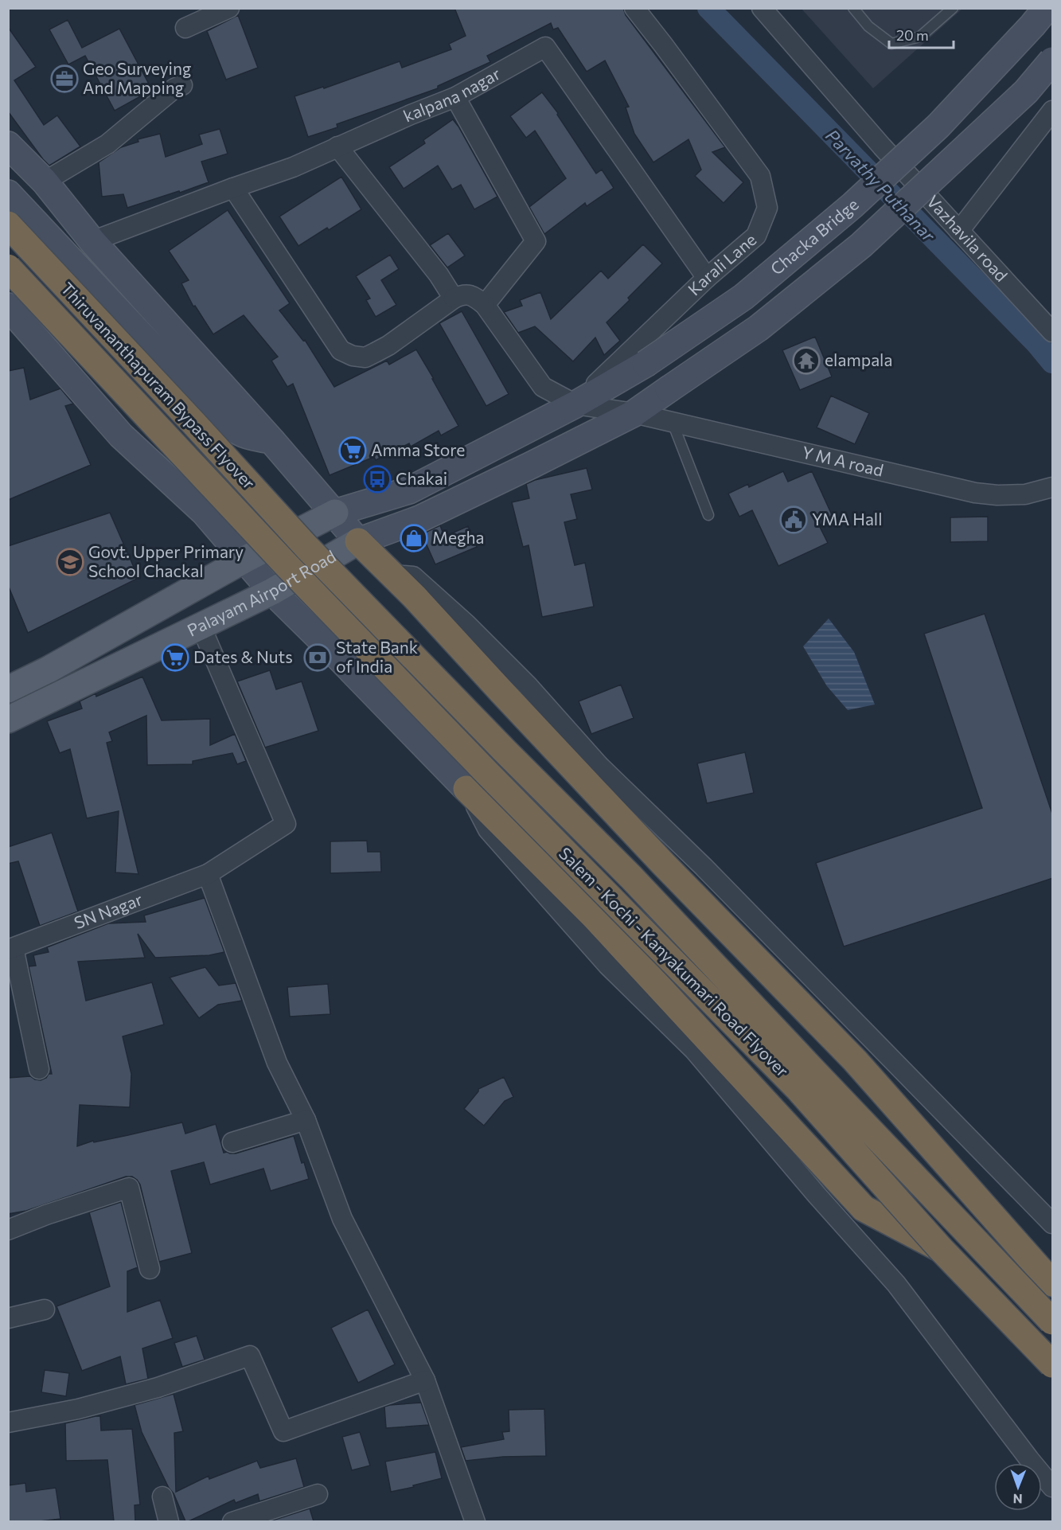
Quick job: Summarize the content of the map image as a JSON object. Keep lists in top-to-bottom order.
{
  "streets": {
    "highway": ["Thiruvananthapuram Bypass Flyover", "Salem - Kochi - Kanyakumari Road Flyover"],
    "main road": ["Chacka Bridge", "Palayam Airport Road"],
    "street": [
      "kalpana nagar",
      "Vazhavila road",
      "Karali Lane",
      "Y M A road",
      "SN Nagar"
    ]
  },
  "crossings": [
    ["kalpana nagar", "Karali Lane"],
    ["Chacka Bridge", "Karali Lane"],
    ["Chacka Bridge", "Y M A road"],
    ["Chacka Bridge", "Palayam Airport Road"],
    ["Karali Lane", "Y M A road"],
    ["Thiruvananthapuram Bypass Flyover", "Salem - Kochi - Kanyakumari Road Flyover"],
    ["Palayam Airport Road", "SN Nagar"]
  ],
  "water": ["Parvathy Puthanar"],
  "places": {
    "office": ["Geo Surveying And Mapping"],
    "temple": ["elampala"],
    "supermarket": ["Amma Store", "Dates & Nuts"],
    "bus stop": ["Chakai"],
    "public building": ["YMA Hall"],
    "shop": ["Megha"],
    "school or university": ["Govt. Upper Primary School Chackal"],
    "bank": ["State Bank of India"]
  },
  "scale_bar": "20 m",
  "north": "bottom"
}
